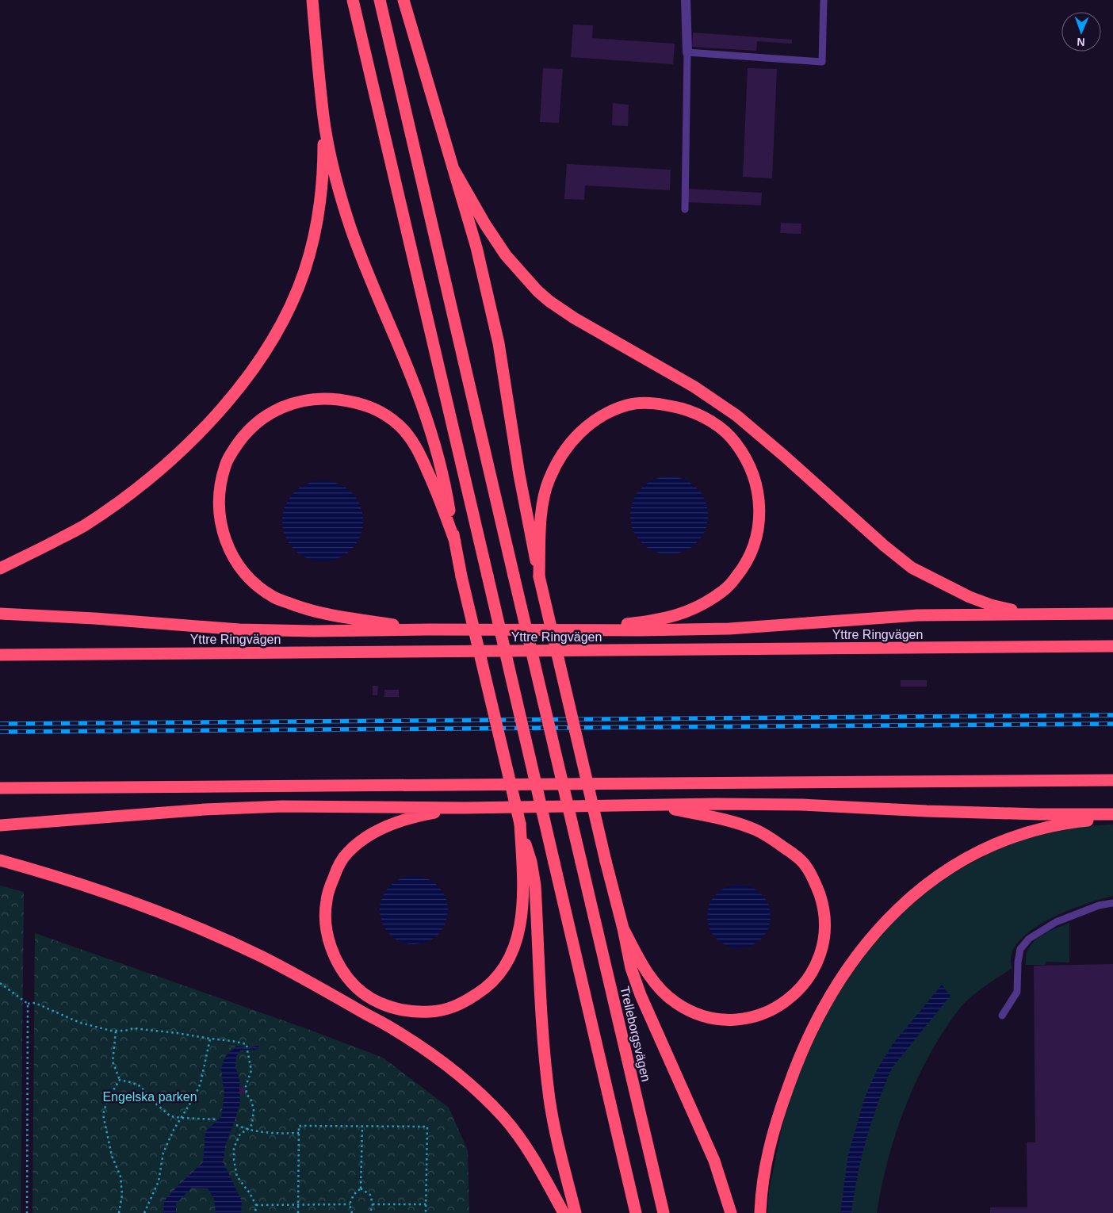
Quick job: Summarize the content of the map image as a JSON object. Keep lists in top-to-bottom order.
{
  "streets": {
    "highway": ["Yttre Ringvägen", "Trelleborgsvägen"]
  },
  "parks": ["Engelska parken"],
  "north": "bottom"
}
